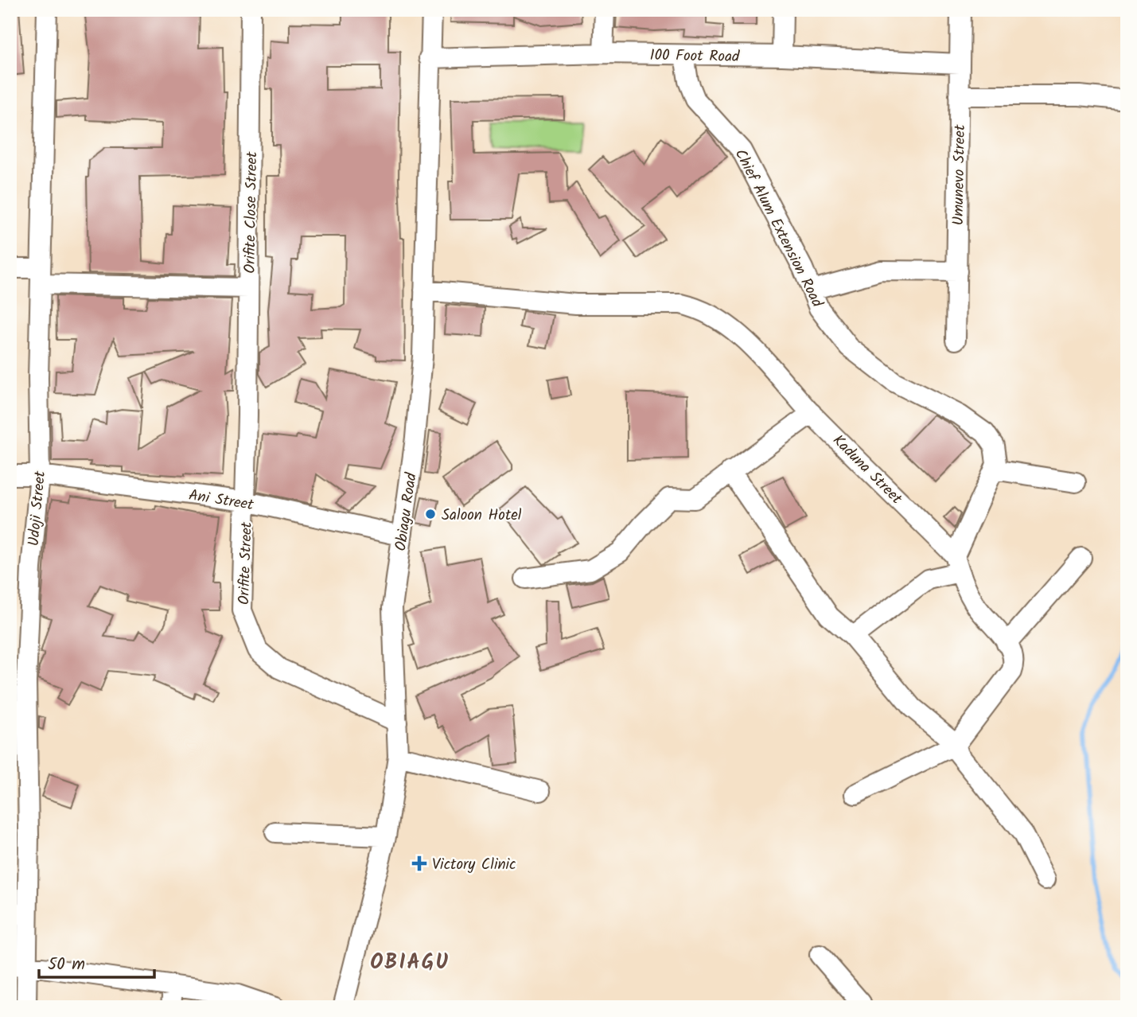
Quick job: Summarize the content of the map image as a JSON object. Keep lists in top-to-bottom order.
{
  "streets": {
    "street": [
      "100 Foot Road",
      "Umunevo Street",
      "Orifite Close Street",
      "Chief Alum Extension Road",
      "Kaduna Street",
      "Ani Street",
      "Udoji Street",
      "Obiagu Road",
      "Orifite Street"
    ]
  },
  "crossings": [
    ["100 Foot Road", "Umunevo Street"],
    ["100 Foot Road", "Chief Alum Extension Road"],
    ["100 Foot Road", "Obiagu Road"],
    ["Orifite Close Street", "Orifite Street"],
    ["Chief Alum Extension Road", "Kaduna Street"],
    ["Kaduna Street", "Obiagu Road"],
    ["Ani Street", "Udoji Street"],
    ["Ani Street", "Obiagu Road"],
    ["Ani Street", "Orifite Street"],
    ["Obiagu Road", "Orifite Street"]
  ],
  "districts": ["OBIAGU"],
  "places": {
    "other": ["Saloon Hotel"],
    "health": ["Victory Clinic"]
  },
  "scale_bar": "50 m"
}
